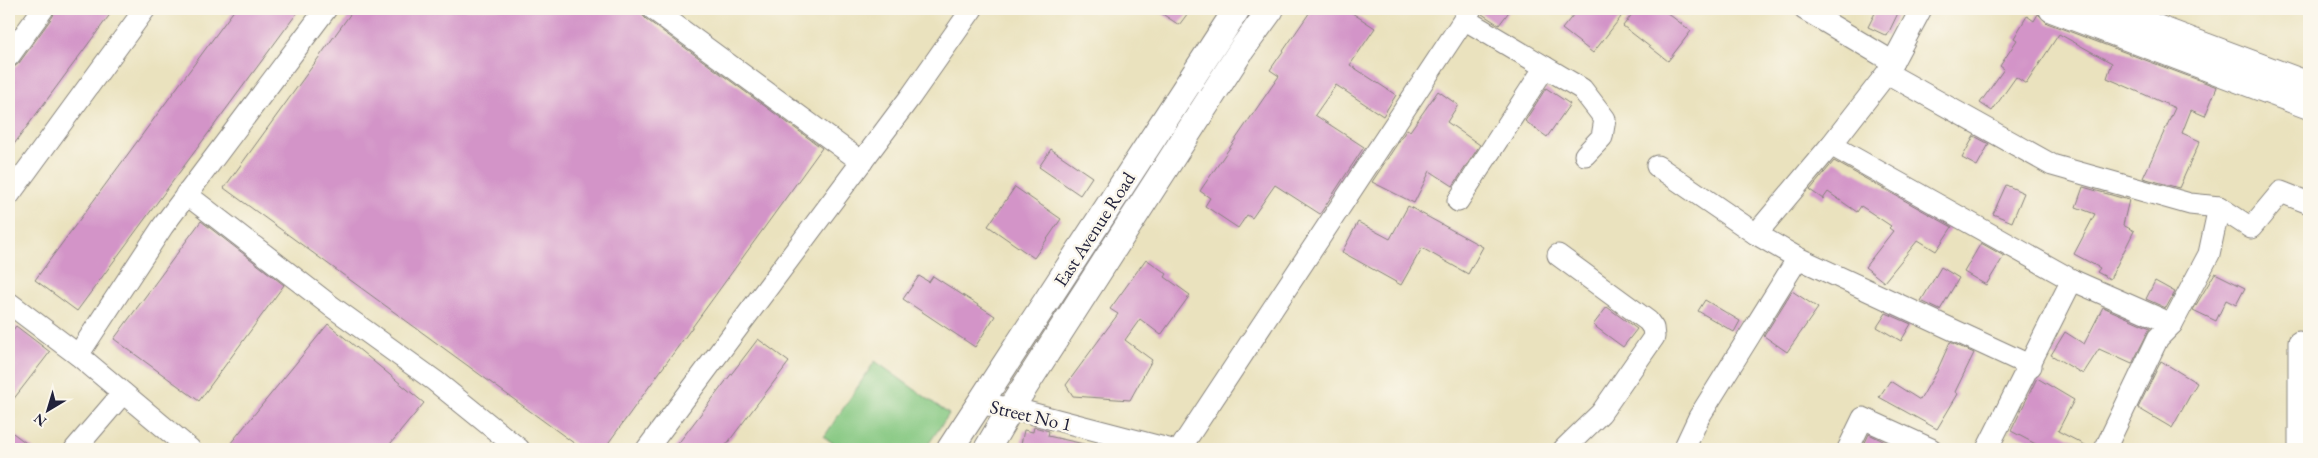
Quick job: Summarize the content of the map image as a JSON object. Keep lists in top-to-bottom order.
{
  "streets": {
    "main road": ["East Avenue Road"],
    "street": ["Street No 1"]
  },
  "crossings": [
    ["East Avenue Road", "Street No 1"]
  ],
  "north": "bottom left"
}
